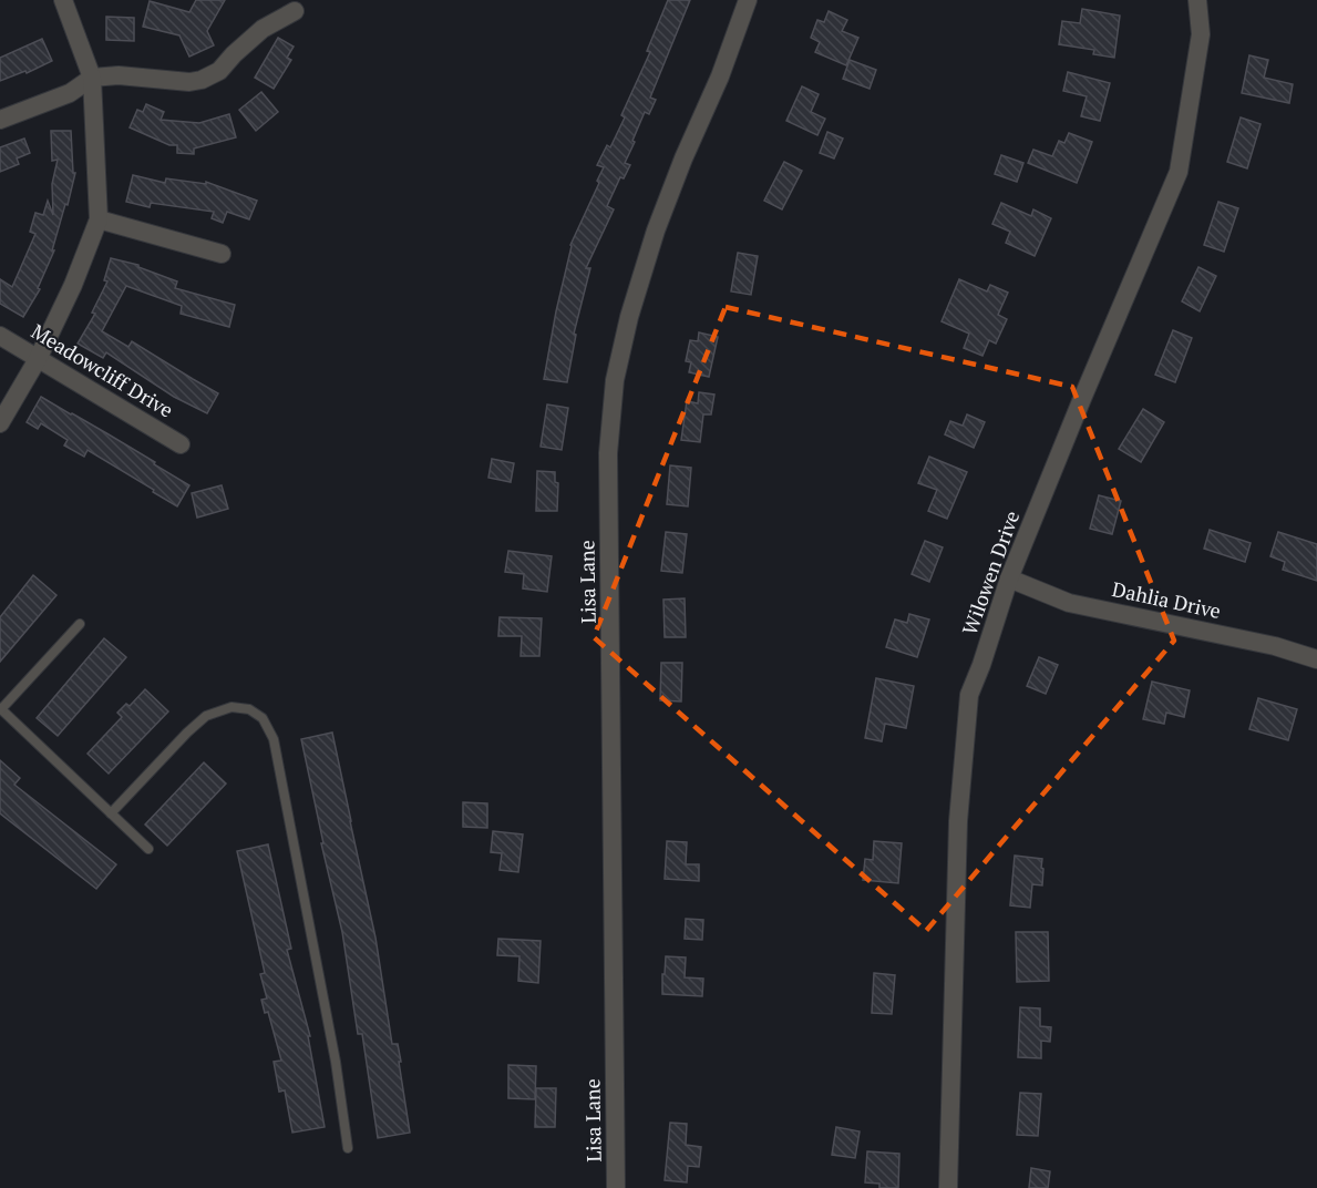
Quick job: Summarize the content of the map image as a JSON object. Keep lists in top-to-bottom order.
{
  "streets": {
    "street": [
      "Meadowcliff Drive",
      "Wilowen Drive",
      "Lisa Lane",
      "Dahlia Drive"
    ]
  },
  "crossings": [
    ["Wilowen Drive", "Dahlia Drive"]
  ]
}
